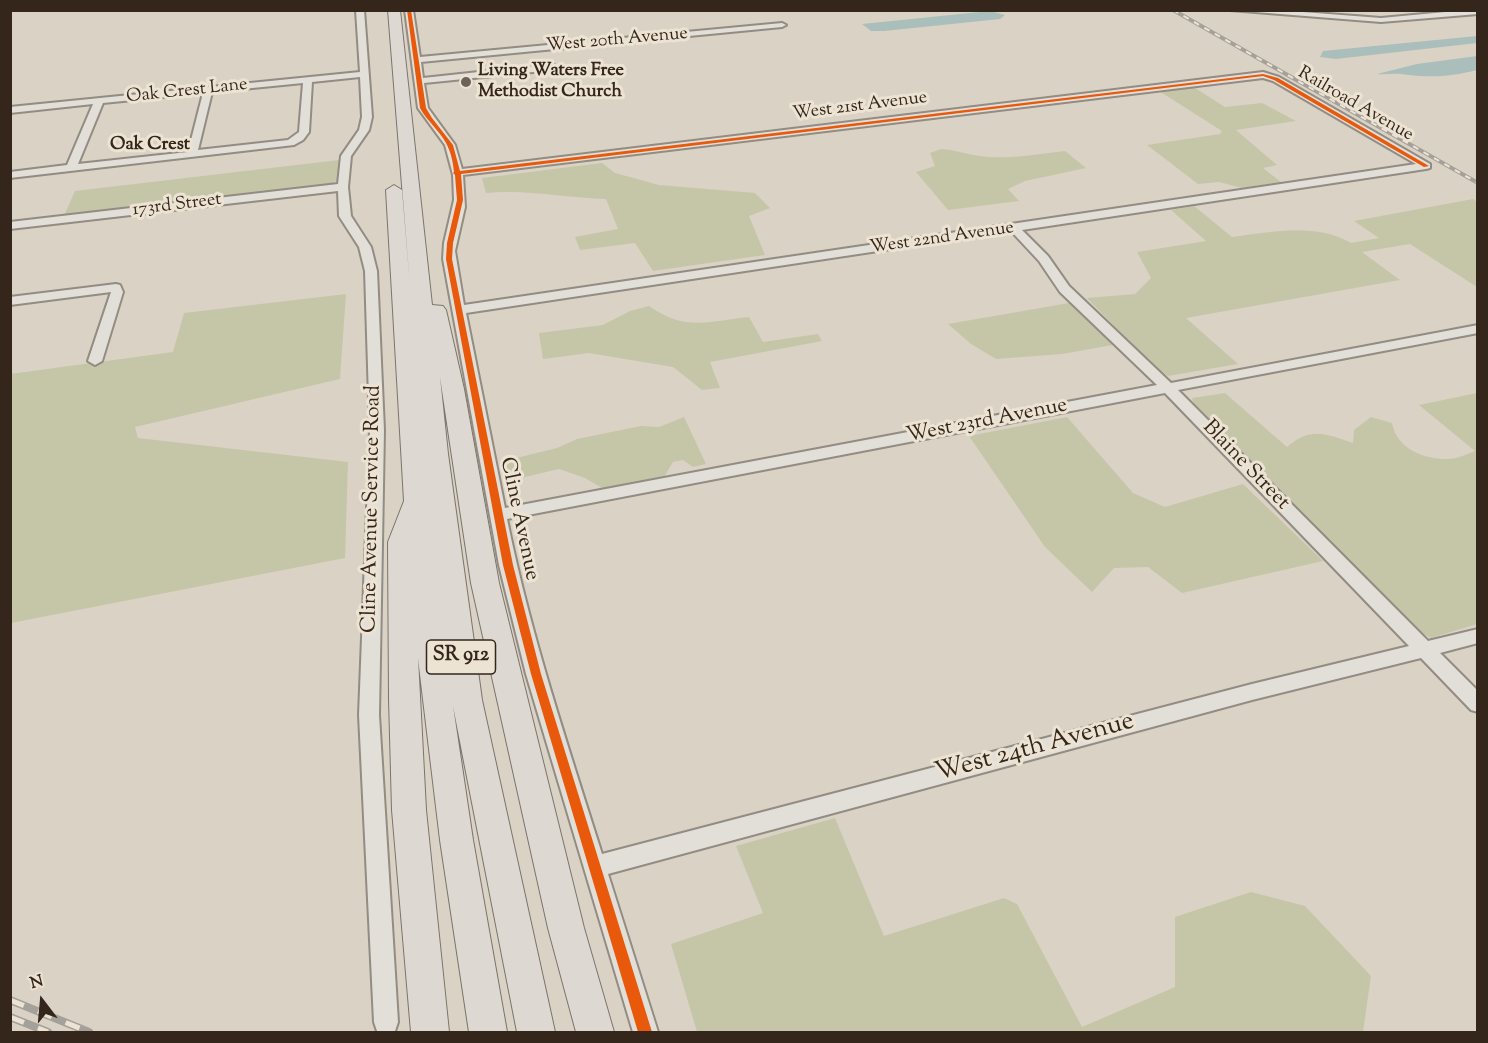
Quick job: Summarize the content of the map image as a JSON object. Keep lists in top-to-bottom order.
{
  "streets": {
    "highway": ["SR 912"],
    "street": [
      "West 20th Avenue",
      "Oak Crest Lane",
      "Railroad Avenue",
      "West 21st Avenue",
      "173rd Street",
      "West 22nd Avenue",
      "West 23rd Avenue",
      "Blaine Street",
      "Cline Avenue Service Road",
      "Cline Avenue",
      "West 24th Avenue"
    ]
  },
  "crossings": [
    ["West 20th Avenue", "Cline Avenue"],
    ["Oak Crest Lane", "Cline Avenue Service Road"],
    ["Railroad Avenue", "West 21st Avenue"],
    ["Railroad Avenue", "West 22nd Avenue"],
    ["West 21st Avenue", "Cline Avenue"],
    ["173rd Street", "Cline Avenue Service Road"],
    ["West 22nd Avenue", "Blaine Street"],
    ["West 22nd Avenue", "Cline Avenue"],
    ["West 23rd Avenue", "Blaine Street"],
    ["West 23rd Avenue", "Cline Avenue"],
    ["Blaine Street", "West 24th Avenue"],
    ["Cline Avenue", "West 24th Avenue"]
  ],
  "districts": ["Oak Crest"],
  "places": ["Living Waters Free Methodist Church"],
  "north": "top"
}
